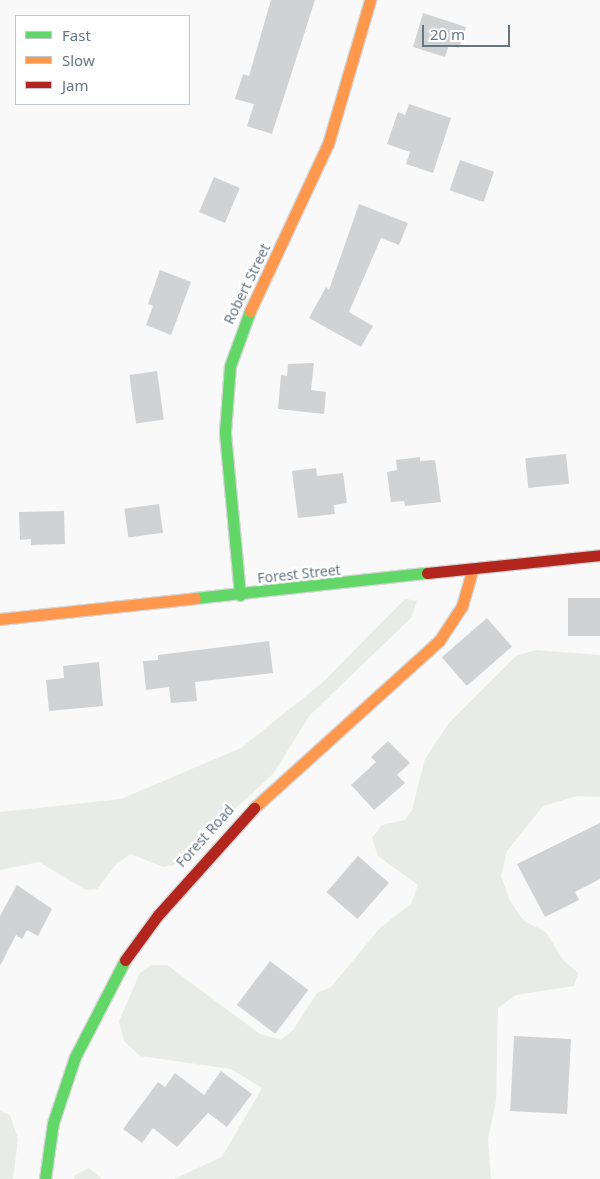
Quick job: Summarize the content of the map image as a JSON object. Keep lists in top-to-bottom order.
{
  "streets": {
    "street": ["Robert Street", "Forest Street", "Forest Road"]
  },
  "crossings": [
    ["Robert Street", "Forest Street"],
    ["Forest Street", "Forest Road"]
  ],
  "legend": ["Fast", "Slow", "Jam"],
  "scale_bar": "20 m"
}
